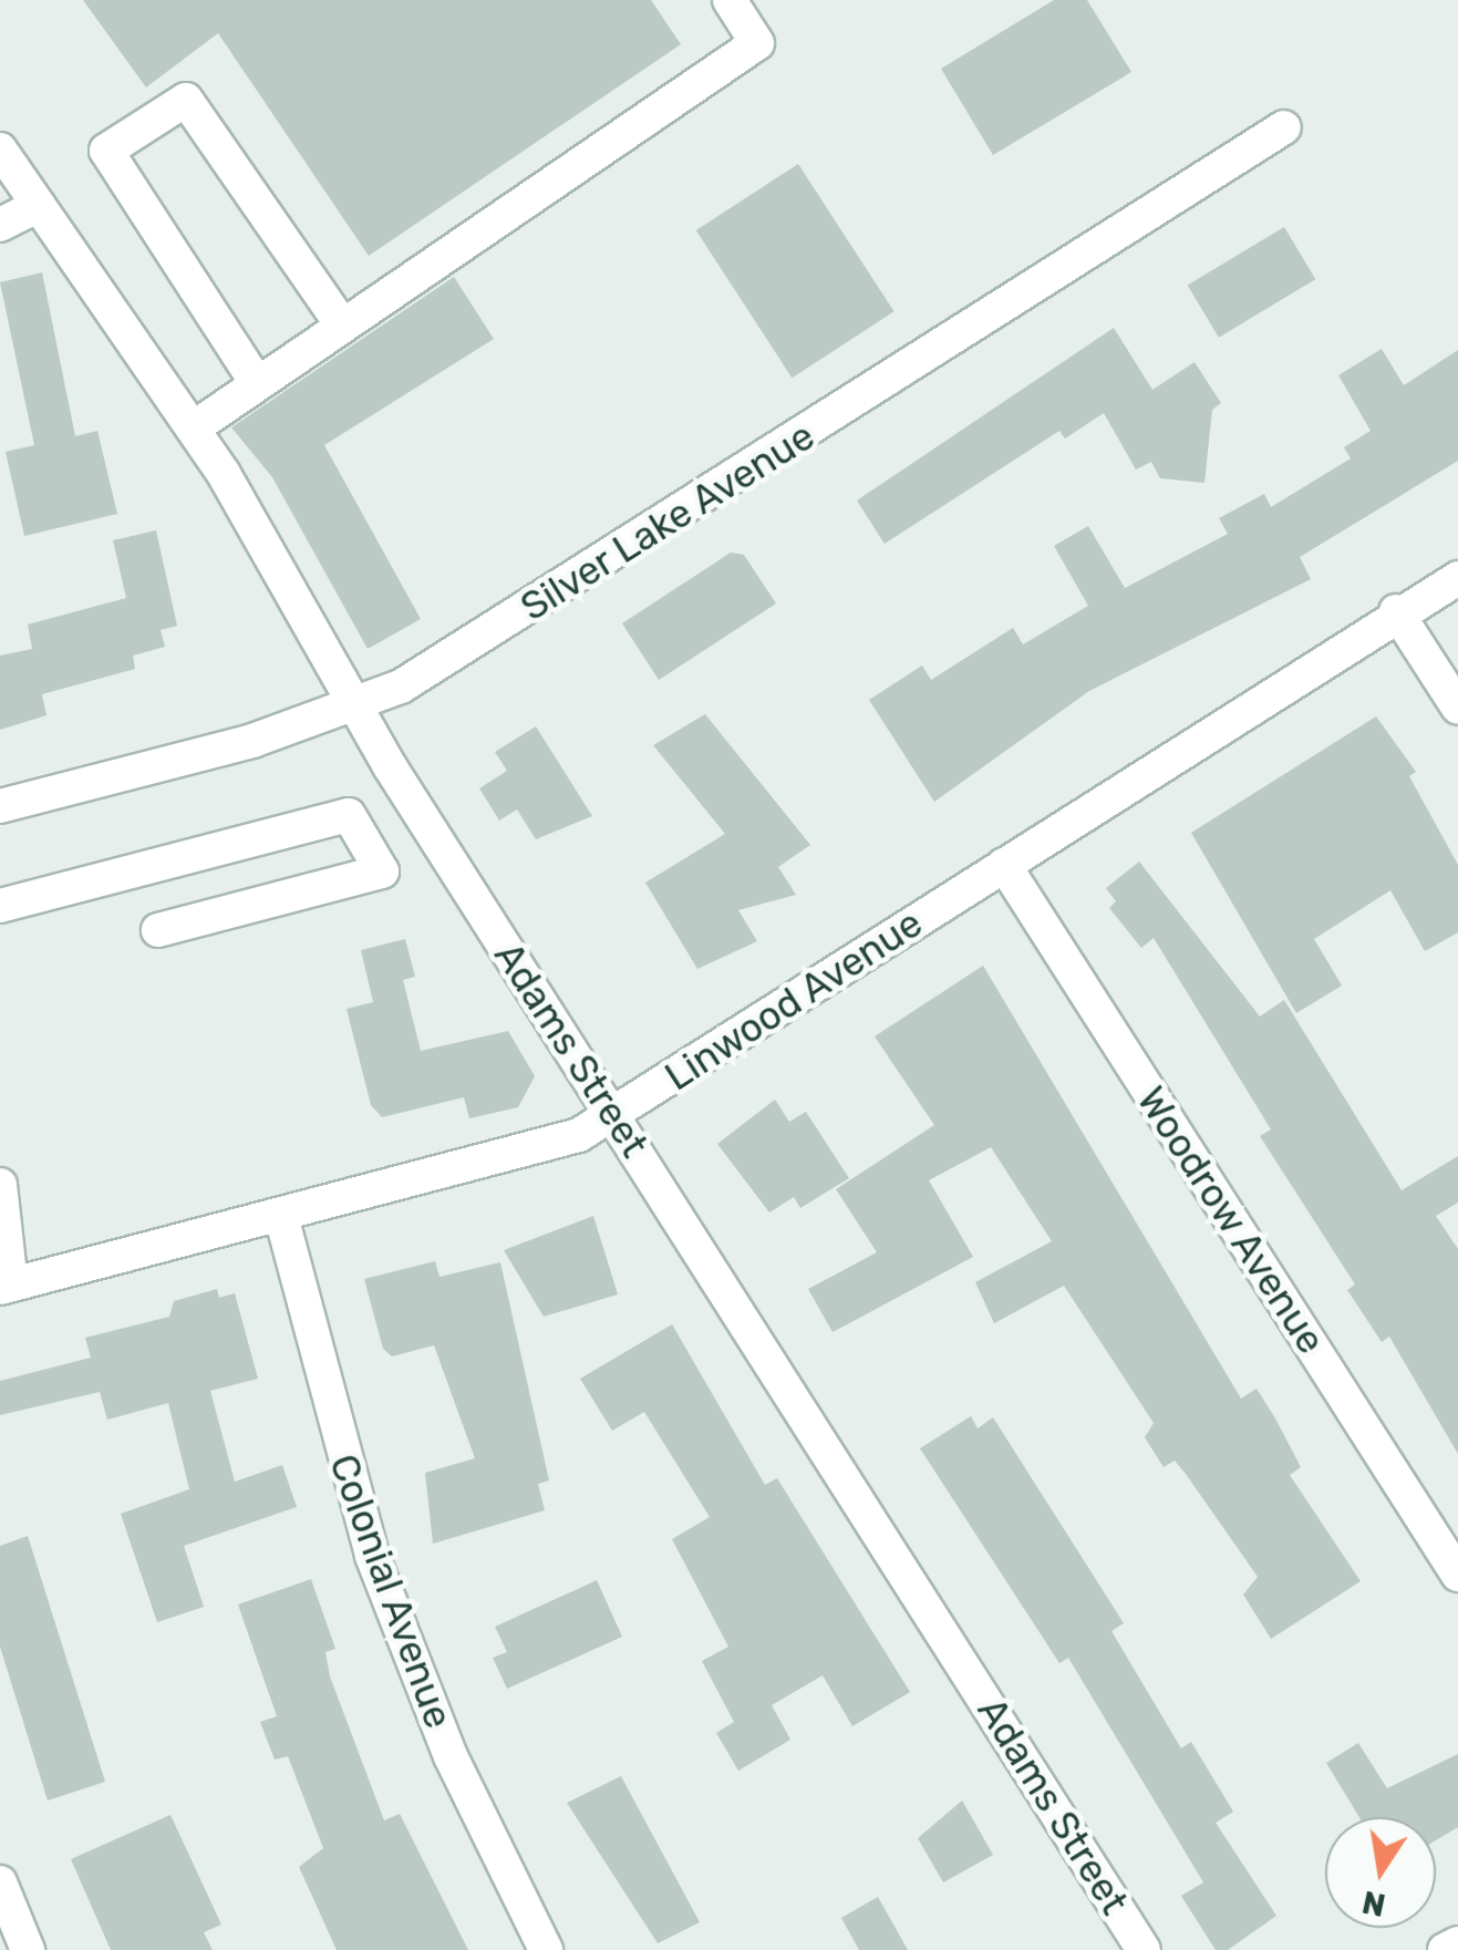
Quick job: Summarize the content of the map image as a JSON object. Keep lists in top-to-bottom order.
{
  "streets": {
    "street": [
      "Silver Lake Avenue",
      "Linwood Avenue",
      "Adams Street",
      "Woodrow Avenue",
      "Colonial Avenue"
    ]
  },
  "crossings": [
    ["Silver Lake Avenue", "Adams Street"],
    ["Linwood Avenue", "Adams Street"],
    ["Linwood Avenue", "Woodrow Avenue"],
    ["Linwood Avenue", "Colonial Avenue"]
  ],
  "north": "bottom"
}
